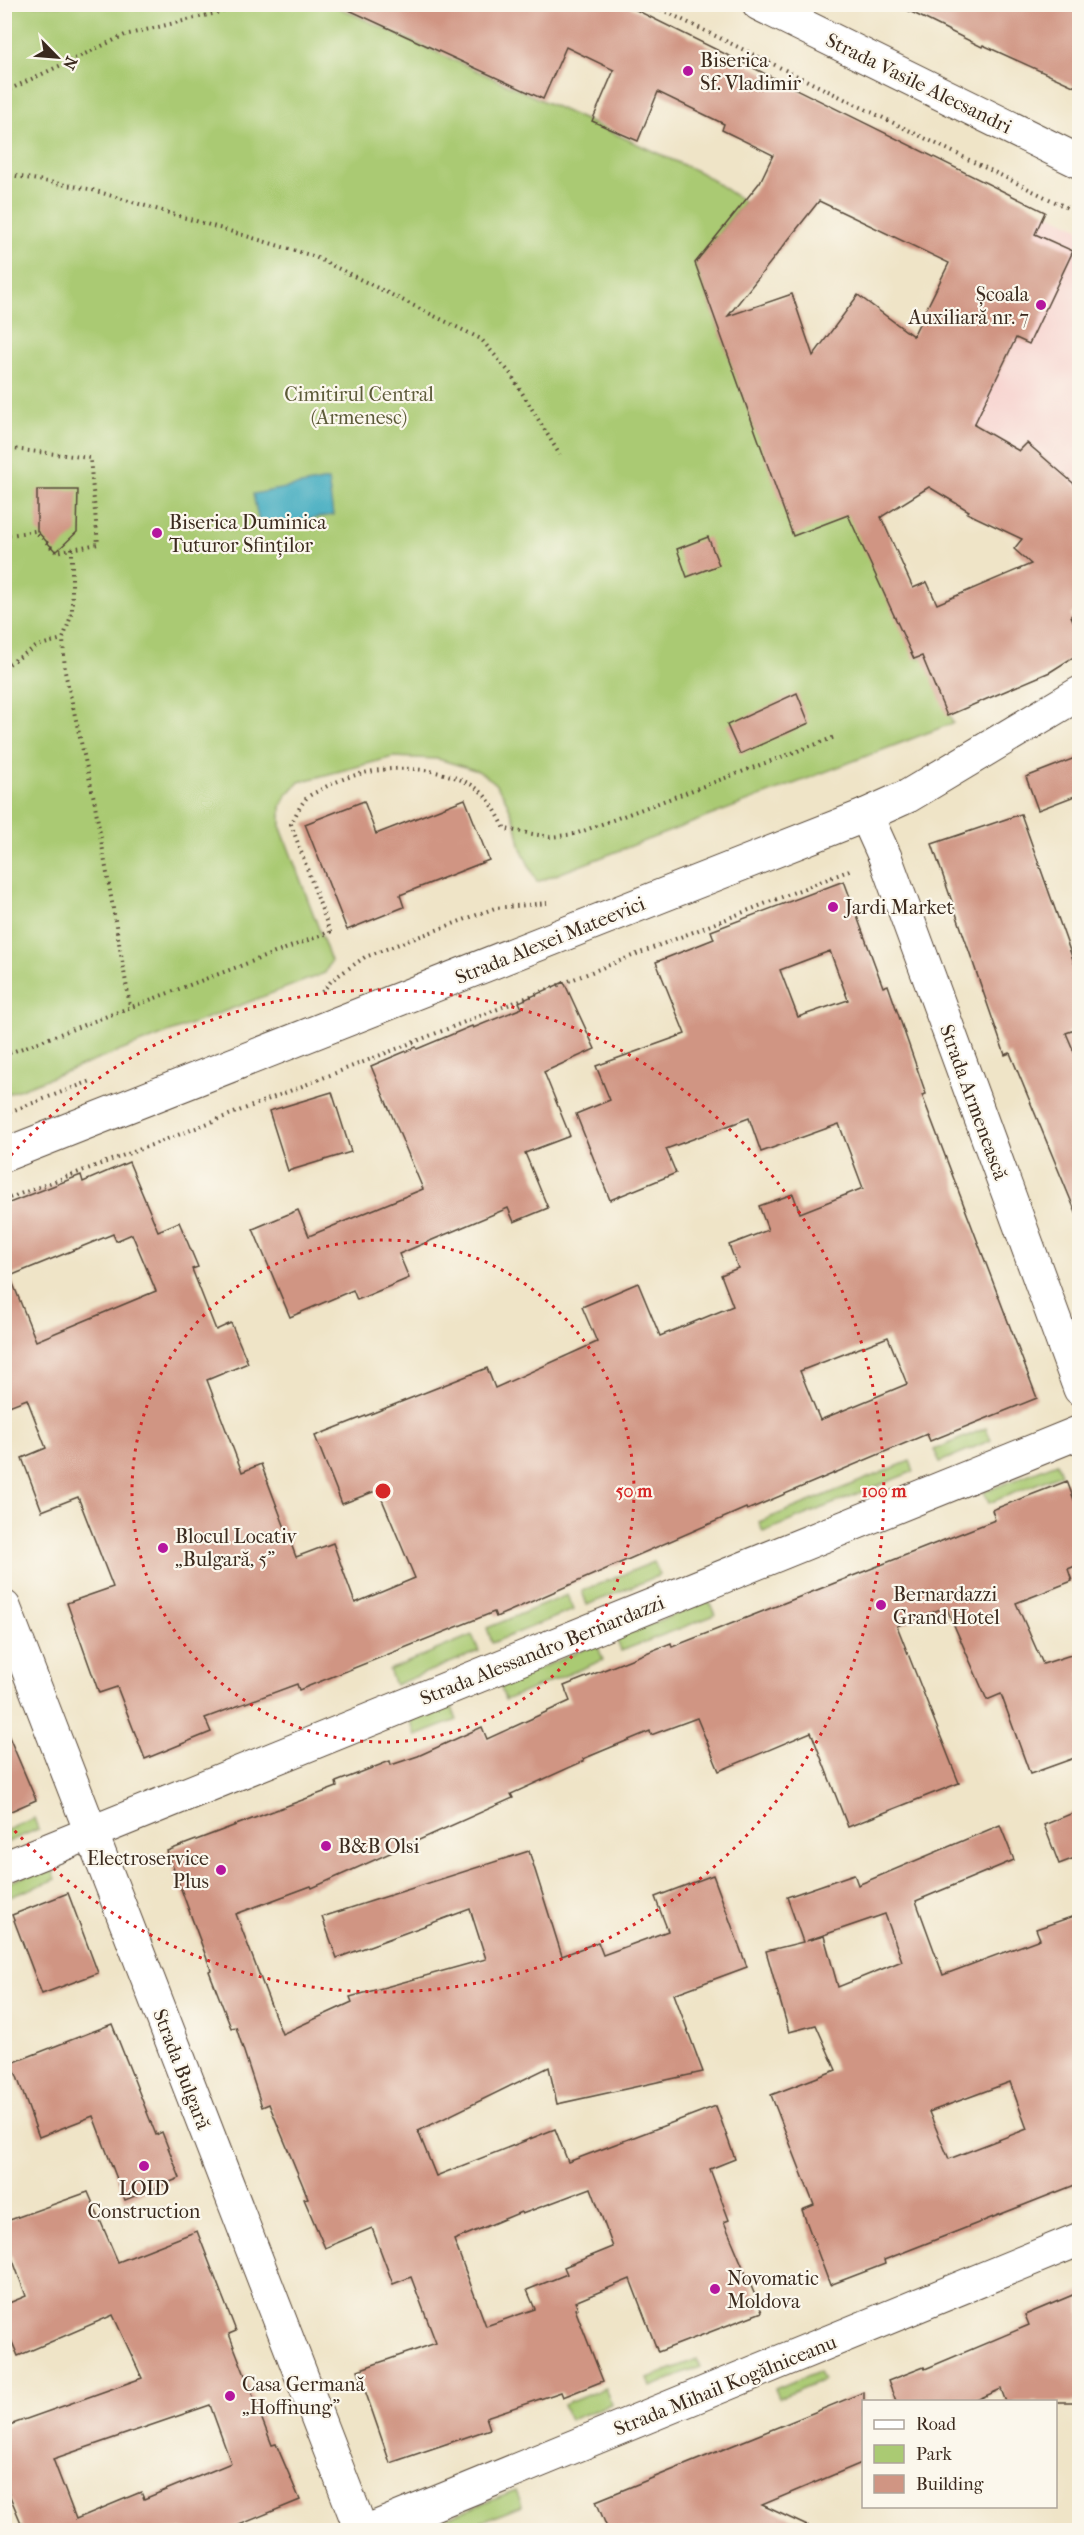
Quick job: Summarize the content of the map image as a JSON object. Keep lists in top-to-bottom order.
{
  "streets": {
    "main road": [
      "Strada Vasile Alecsandri",
      "Strada Alexei Mateevici",
      "Strada Armenească",
      "Strada Alessandro Bernardazzi",
      "Strada Bulgară",
      "Strada Mihail Kogălniceanu"
    ]
  },
  "crossings": [
    ["Strada Alexei Mateevici", "Strada Armenească"],
    ["Strada Alessandro Bernardazzi", "Strada Bulgară"]
  ],
  "parks": ["Cimitirul Central (Armenesc)"],
  "places": [
    "Biserica Sf. Vladimir",
    "Școala Auxiliară nr. 7",
    "Biserica Duminica Tuturor Sfinților",
    "Jardi Market",
    "Blocul Locativ „Bulgară, 5”",
    "Bernardazzi Grand Hotel",
    "B&B Olsi",
    "Electroservice Plus",
    "LOID Construction",
    "Novomatic Moldova",
    "Casa Germană „Hoffnung”"
  ],
  "legend": ["Road", "Park", "Building"],
  "north": "bottom right",
  "rings": ["50 m", "100 m"]
}
